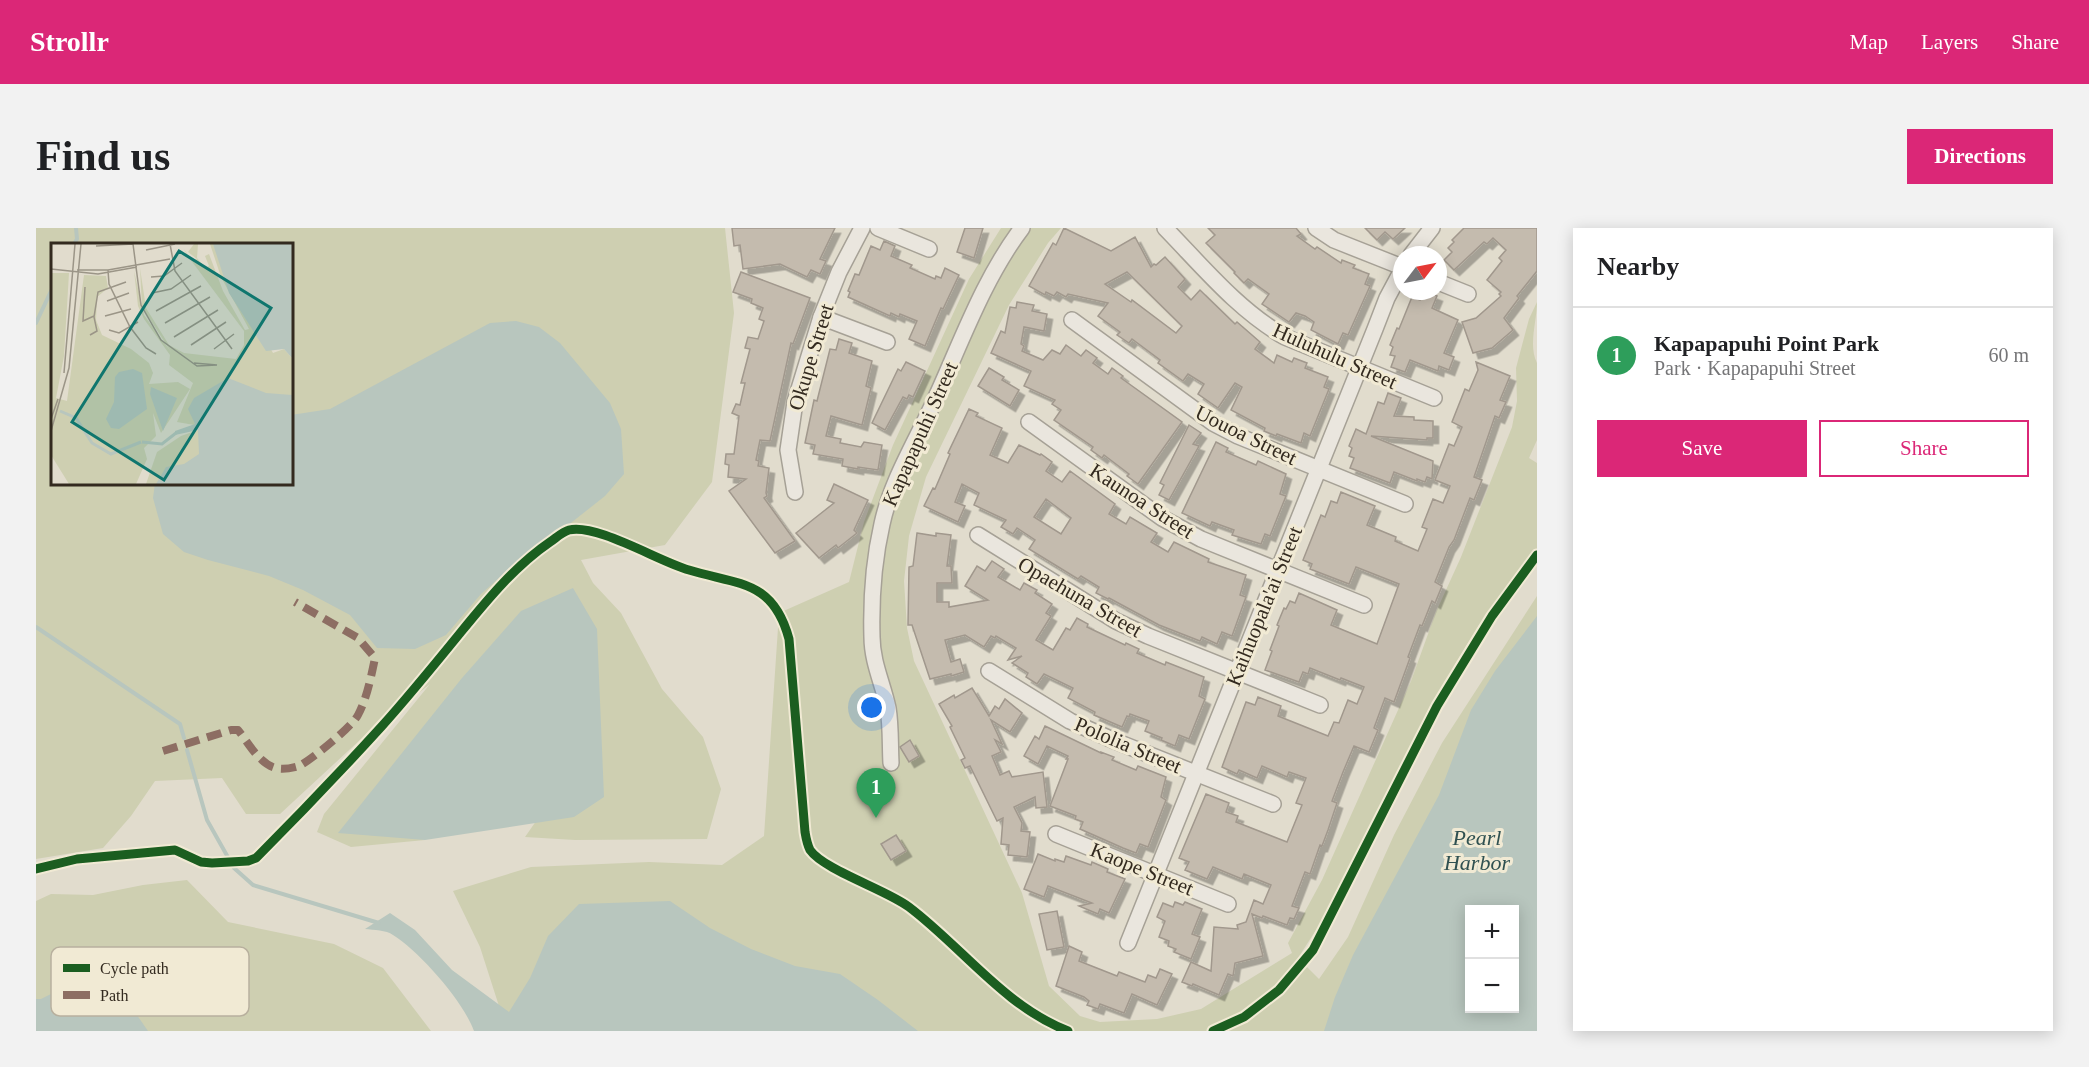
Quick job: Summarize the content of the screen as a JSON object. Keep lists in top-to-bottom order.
{
  "streets": {
    "street": [
      "Huluhulu Street",
      "Okupe Street",
      "Kapapapuhi Street",
      "Uouoa Street",
      "Kaunoa Street",
      "Opaehuna Street",
      "Kaihuopala'ai Street",
      "Pololia Street",
      "Kaope Street"
    ]
  },
  "crossings": [
    ["Huluhulu Street", "Kaihuopala'ai Street"],
    ["Uouoa Street", "Kaihuopala'ai Street"],
    ["Kaunoa Street", "Kaihuopala'ai Street"],
    ["Opaehuna Street", "Kaihuopala'ai Street"],
    ["Kaihuopala'ai Street", "Pololia Street"],
    ["Kaihuopala'ai Street", "Kaope Street"]
  ],
  "water": ["Pearl Harbor"],
  "legend": ["Cycle path", "Path"],
  "north": "top right",
  "page": {
    "header": "Strollr",
    "nav": ["Map", "Layers", "Share"],
    "buttons": [
      "Directions",
      ["Save", "Share"]
    ],
    "title": "Find us",
    "heading": "Nearby",
    "list": [
      {
        "mark": "1",
        "name": "Kapapapuhi Point Park",
        "note": "Park · Kapapapuhi Street",
        "value": "60 m"
      }
    ],
    "pins": "1",
    "map_buttons": ["+", "−"]
  }
}
